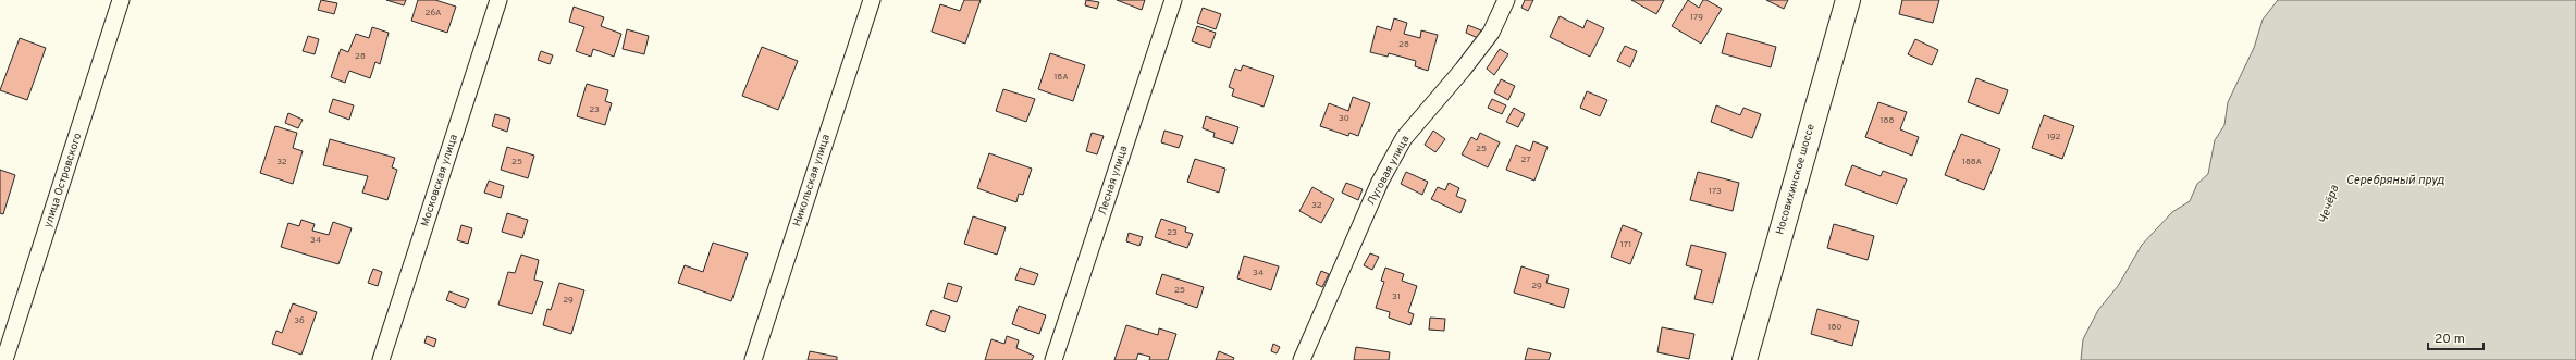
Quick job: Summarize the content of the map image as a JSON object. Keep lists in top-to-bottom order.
{
  "streets": {
    "main road": ["Носовихинское шоссе"],
    "street": [
      "Луговая улица",
      "улица Островского",
      "Московская улица",
      "Никольская улица",
      "Лесная улица"
    ]
  },
  "water": ["Серебряный пруд", "Чечёра"],
  "house_numbers": [
    "26А",
    "179",
    "28",
    "28",
    "18А",
    "23",
    "30",
    "188",
    "192",
    "25",
    "27",
    "32",
    "25",
    "188А",
    "173",
    "32",
    "23",
    "34",
    "171",
    "34",
    "29",
    "25",
    "31",
    "29",
    "36",
    "180"
  ],
  "scale_bar": "20 m"
}
